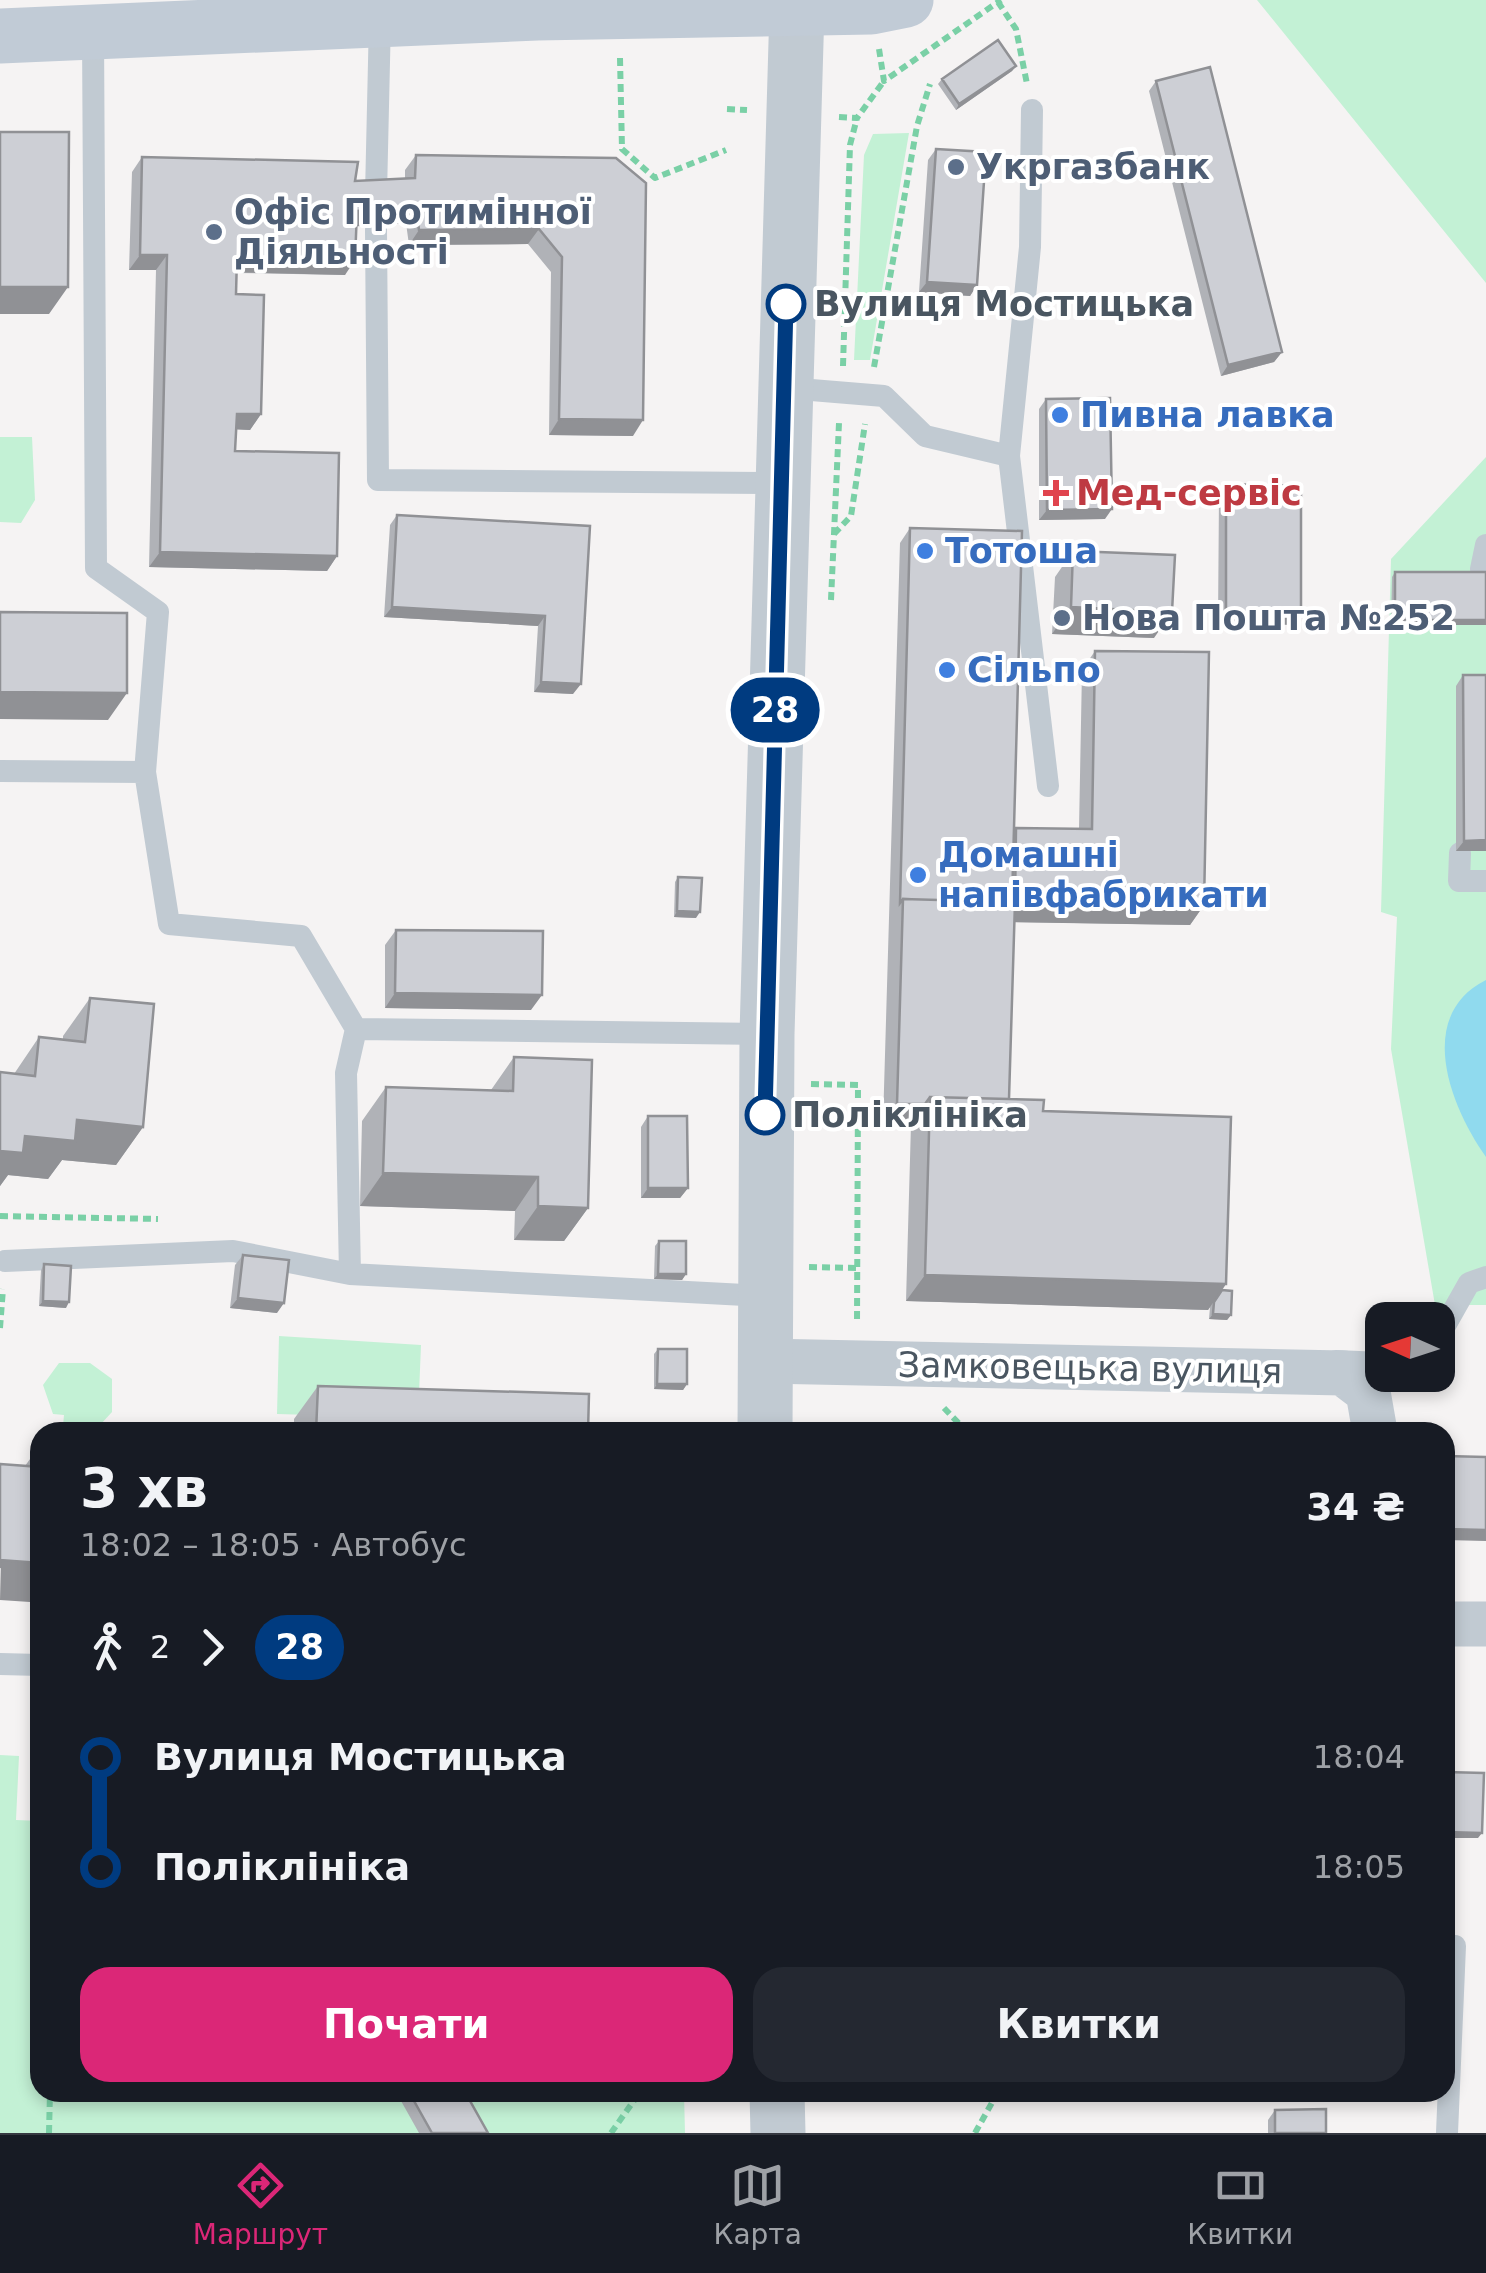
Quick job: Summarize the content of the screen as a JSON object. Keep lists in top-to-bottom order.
{
  "streets": {
    "street": ["Замковецька вулиця"]
  },
  "places": {
    "other": [
      "Укргазбанк",
      "Офіс Протимінної Діяльності",
      "Вулиця Мостицька",
      "Пивна лавка",
      "Тотоша",
      "Нова Пошта №252",
      "Сільпо",
      "Домашні напівфабрикати",
      "Поліклініка"
    ],
    "health": ["Мед-сервіс"]
  },
  "lines": ["bus line 28"],
  "north": "left",
  "page": {
    "on_map": "28",
    "heading": ["3 хв", "18:02 – 18:05 · Автобус", "34 ₴"],
    "legs": ["2", "28"],
    "list": [
      {
        "name": "Вулиця Мостицька",
        "value": "18:04"
      },
      {
        "name": "Поліклініка",
        "value": "18:05"
      }
    ],
    "buttons": ["Почати", "Квитки"],
    "tabs": ["Маршрут", "Карта", "Квитки"]
  }
}
